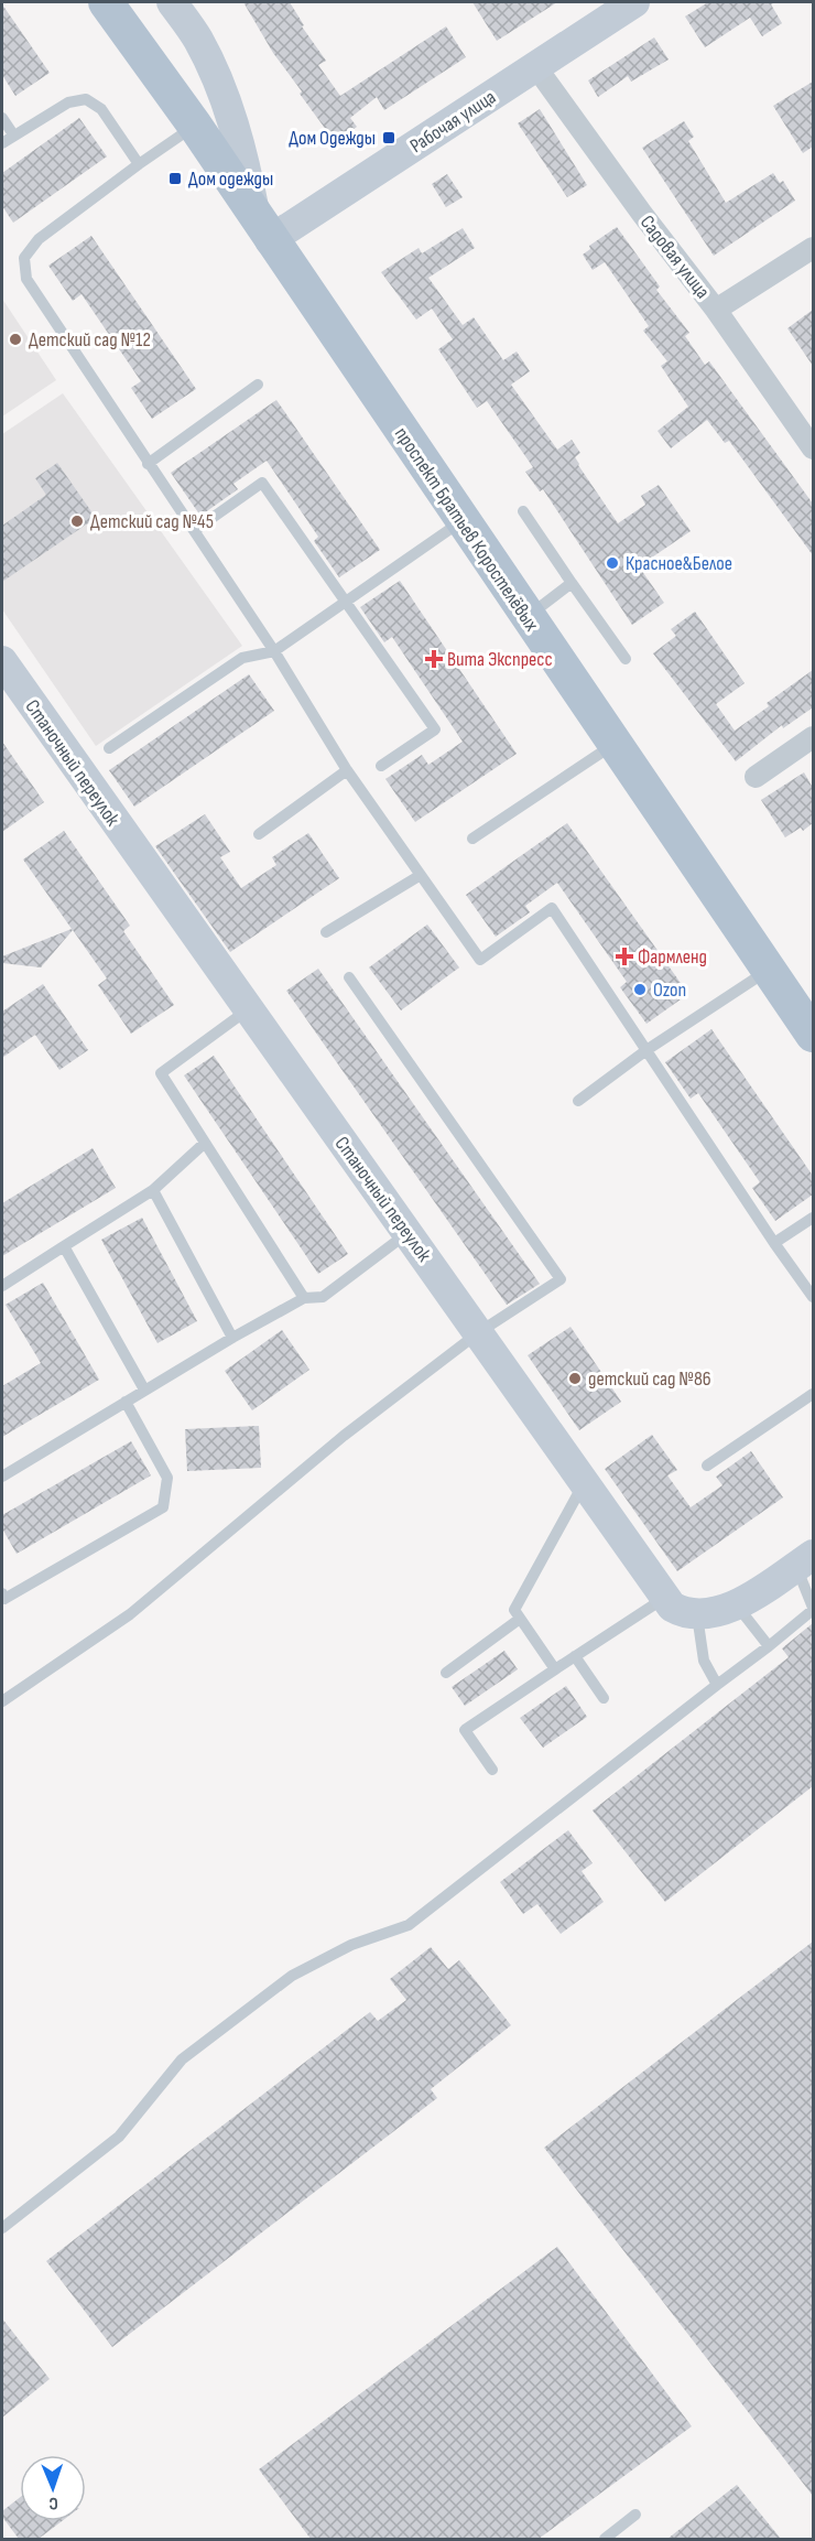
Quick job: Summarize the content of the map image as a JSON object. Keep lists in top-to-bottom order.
{
  "streets": {
    "main road": ["Рабочая улица", "проспект Братьев Коростелёвых", "Станочный переулок"],
    "street": ["Садовая улица"]
  },
  "crossings": [
    ["Рабочая улица", "Садовая улица"],
    ["Рабочая улица", "проспект Братьев Коростелёвых"]
  ],
  "places": {
    "transit": ["Дом Одежды", "Дом одежды"],
    "other": [
      "Детский сад №12",
      "Детский сад №45",
      "Красное&Белое",
      "Ozon",
      "детский сад №86"
    ],
    "health": ["Вита Экспресс", "Фармленд"]
  },
  "north": "bottom"
}
